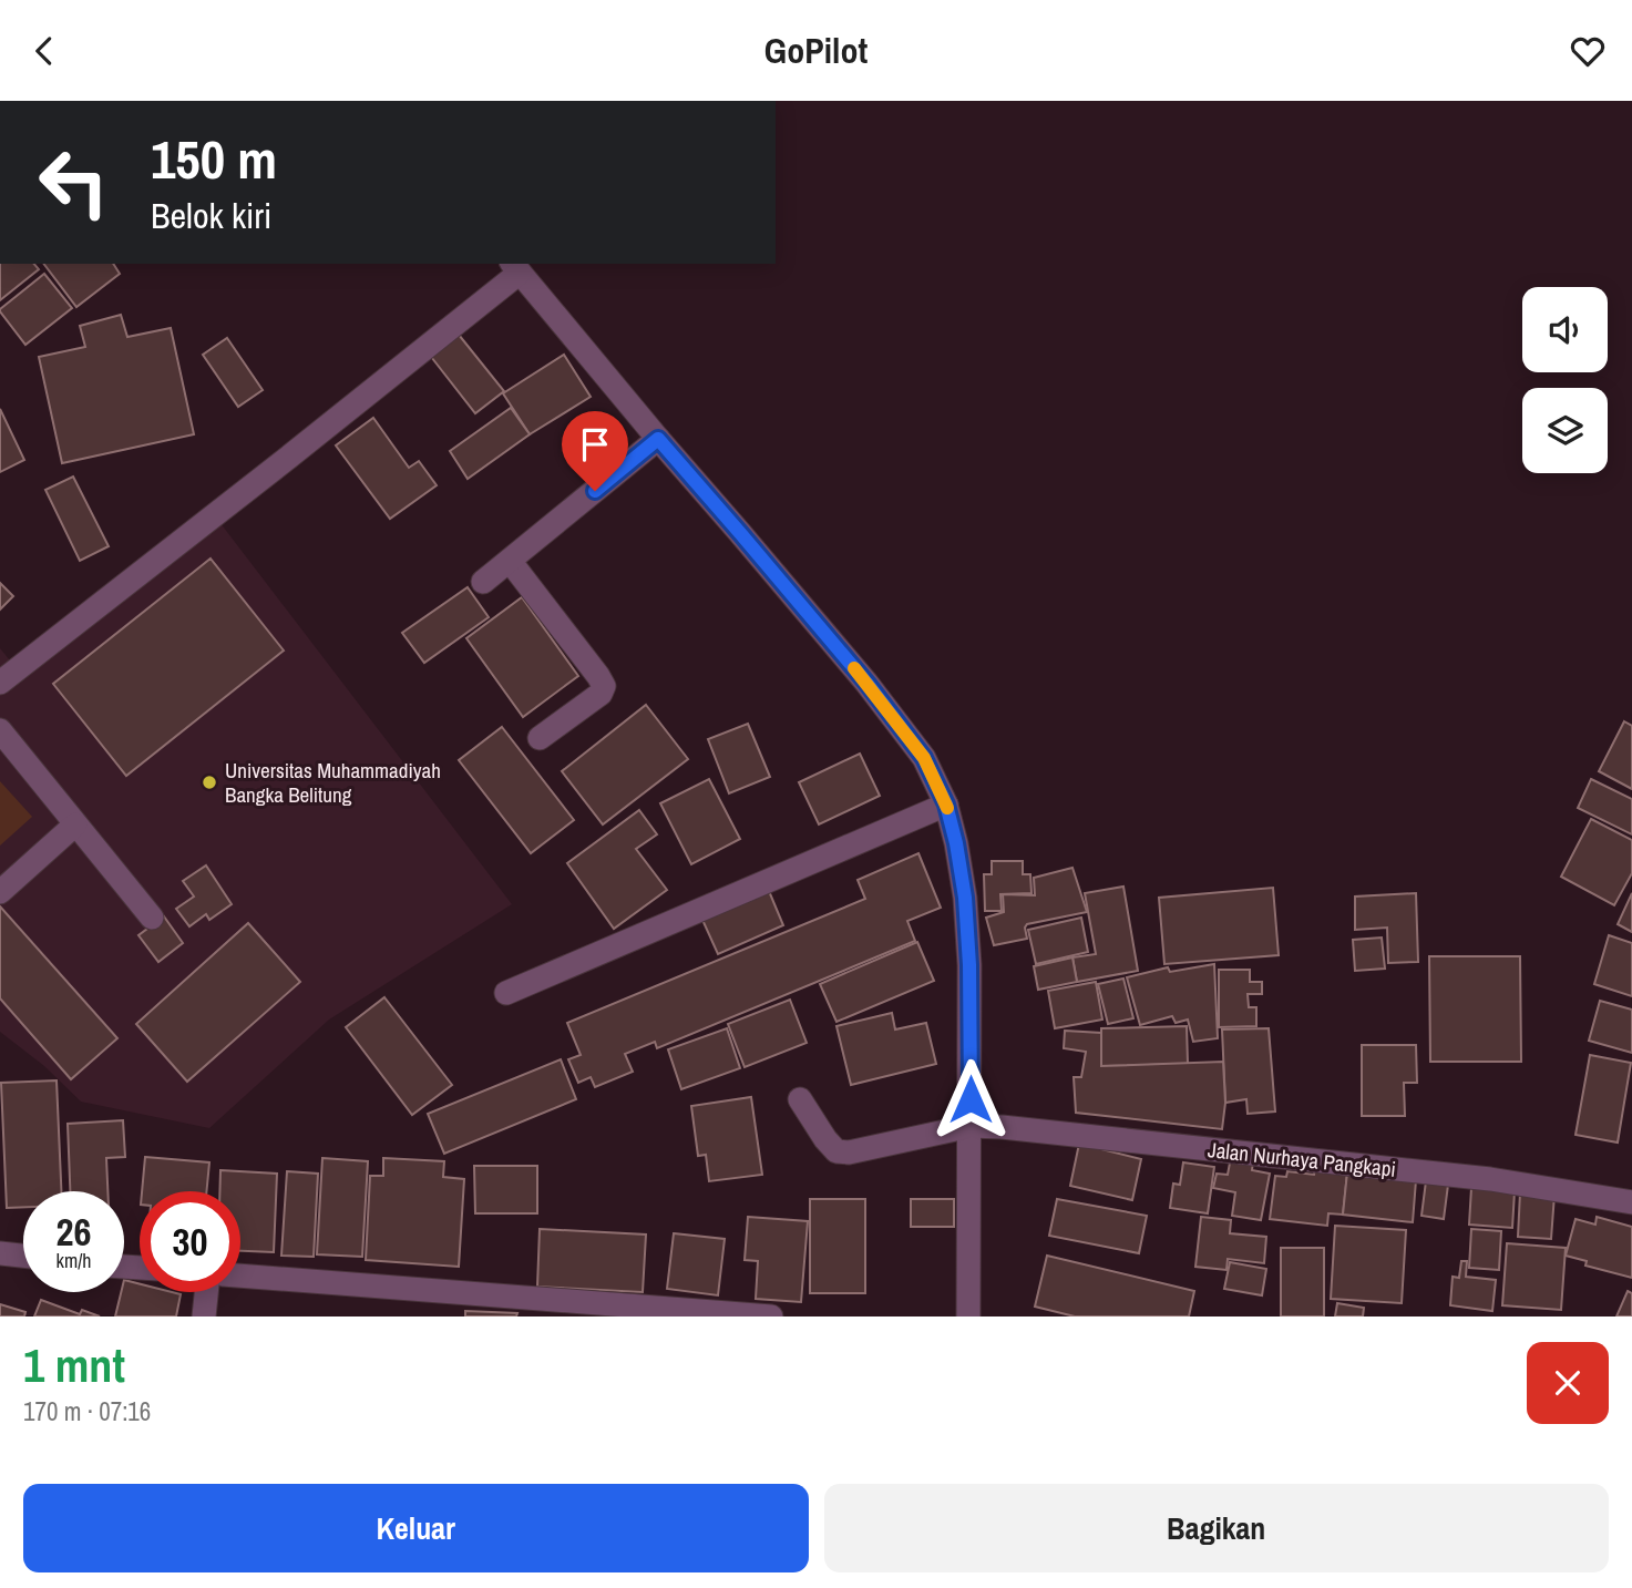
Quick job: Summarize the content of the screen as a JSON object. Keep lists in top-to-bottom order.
{
  "streets": {
    "street": ["Jalan Nurhaya Pangkapi"]
  },
  "places": ["Universitas Muhammadiyah Bangka Belitung"],
  "page": {
    "header": "GoPilot",
    "turn": ["150 m", "Belok kiri"],
    "speed": "26 km/h",
    "limit": "30",
    "heading": ["1 mnt", "170 m · 07:16"],
    "buttons": ["Keluar", "Bagikan"]
  }
}
